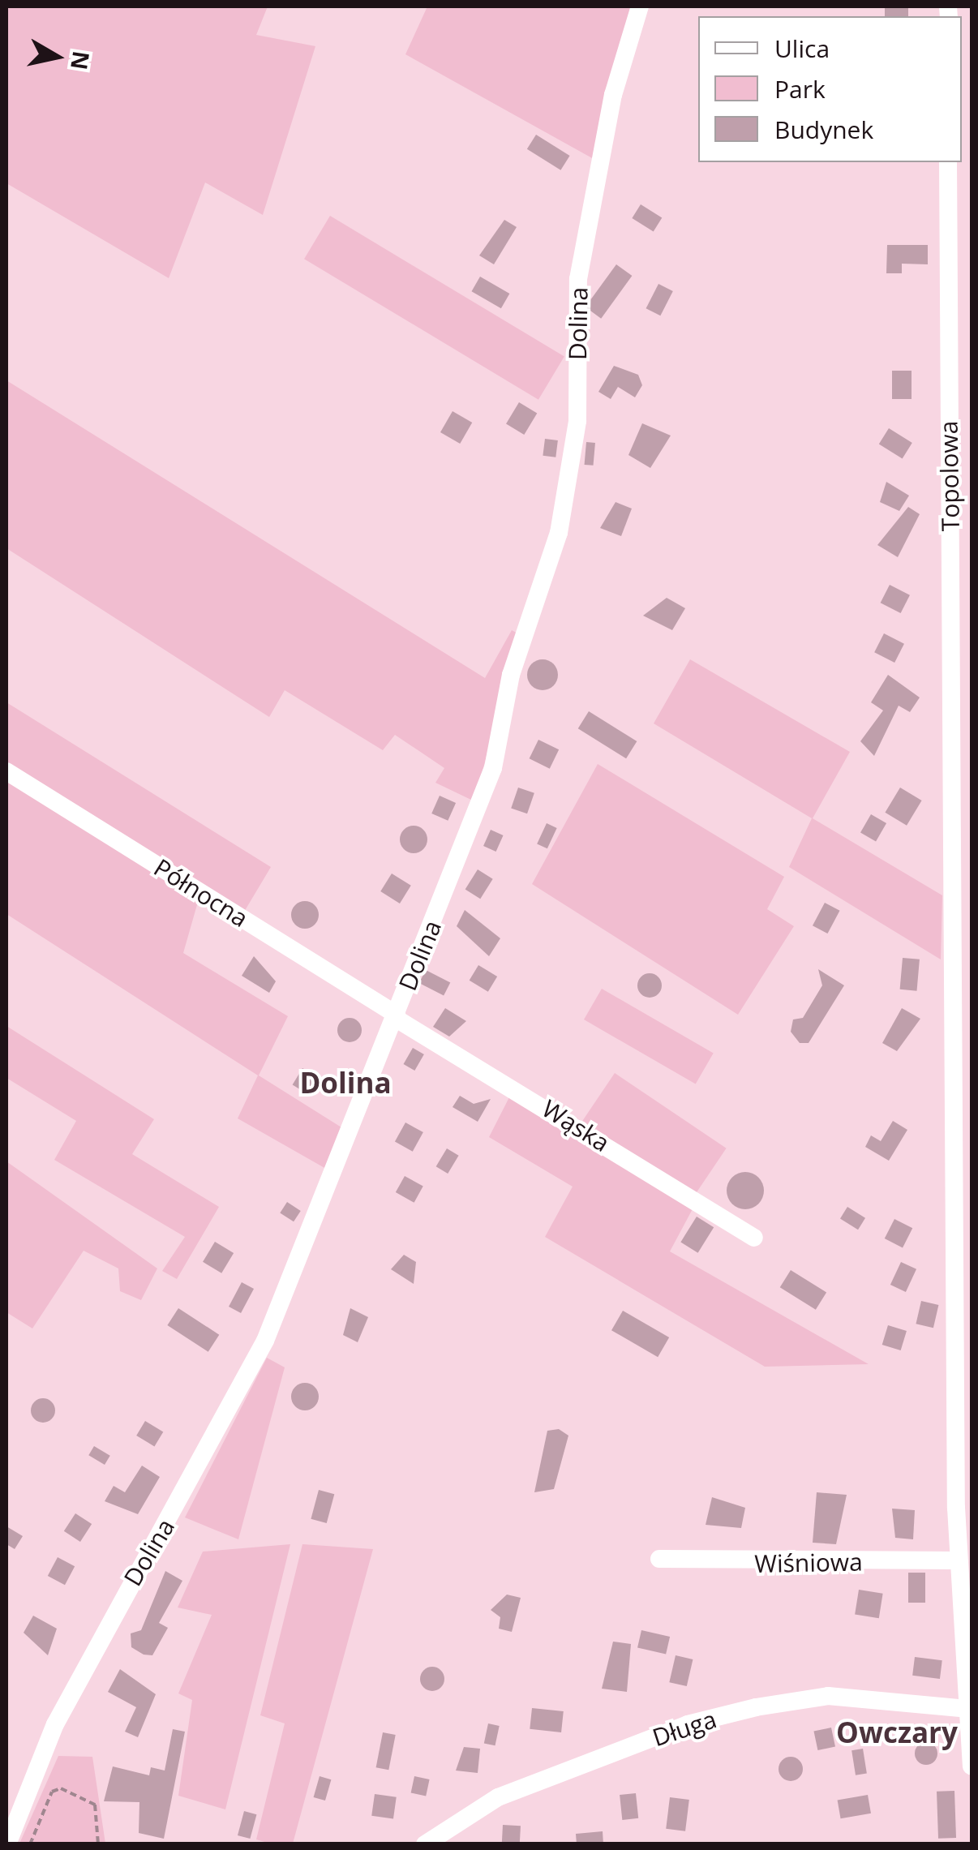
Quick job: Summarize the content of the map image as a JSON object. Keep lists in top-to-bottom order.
{
  "streets": {
    "street": [
      "Dolina",
      "Topolowa",
      "Północna",
      "Wąska",
      "Wiśniowa",
      "Długa"
    ]
  },
  "crossings": [
    ["Dolina", "Północna"],
    ["Dolina", "Wąska"],
    ["Topolowa", "Wiśniowa"],
    ["Topolowa", "Długa"],
    ["Północna", "Wąska"]
  ],
  "districts": ["Dolina", "Owczary"],
  "legend": ["Ulica", "Park", "Budynek"],
  "north": "right"
}
